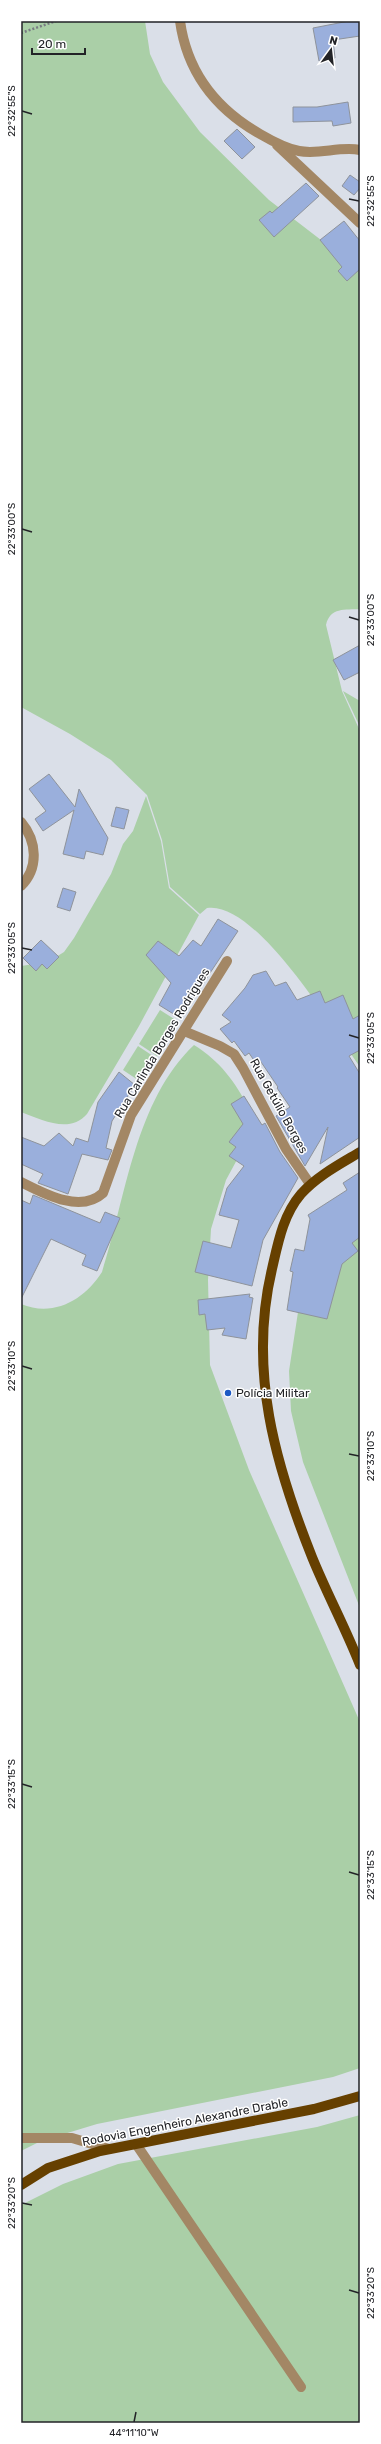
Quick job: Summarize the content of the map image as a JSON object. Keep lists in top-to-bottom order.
{
  "streets": {
    "main road": ["Rodovia Engenheiro Alexandre Drable"],
    "street": ["Rua Carlinda Borges Rodrigues", "Rua Getúlio Borges"]
  },
  "crossings": [
    ["Rua Carlinda Borges Rodrigues", "Rua Getúlio Borges"]
  ],
  "places": ["Polícia Militar"],
  "scale_bar": "20 m",
  "north": "top",
  "coordinates": [
    "22°32'55\"S",
    "22°33'00\"S",
    "22°33'05\"S",
    "22°33'10\"S",
    "22°33'15\"S",
    "22°33'20\"S",
    "44°11'10\"W"
  ]
}
